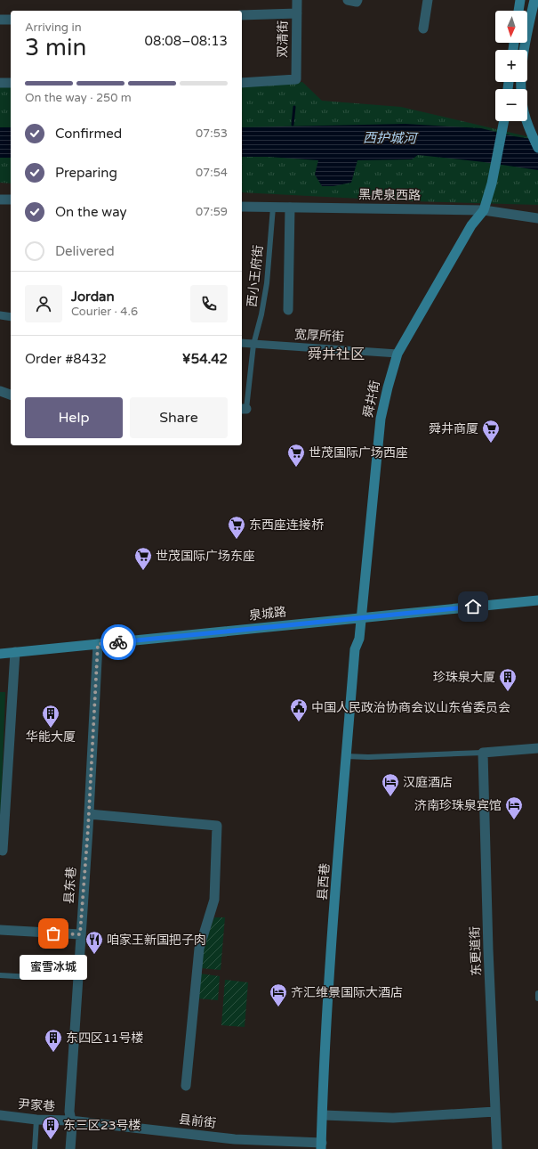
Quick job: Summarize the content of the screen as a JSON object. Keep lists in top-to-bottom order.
{
  "streets": {
    "main road": ["舜井街", "泉城路", "县西巷"],
    "street": [
      "双清街",
      "黑虎泉西路",
      "宽厚所街",
      "县东巷",
      "东更道街",
      "尹家巷",
      "县前街"
    ],
    "lane": ["西小王府街"]
  },
  "crossings": [
    ["黑虎泉西路", "西小王府街"],
    ["黑虎泉西路", "舜井街"],
    ["西小王府街", "宽厚所街"],
    ["宽厚所街", "舜井街"],
    ["舜井街", "泉城路"],
    ["舜井街", "县西巷"],
    ["泉城路", "县西巷"],
    ["泉城路", "县东巷"],
    ["县西巷", "县前街"],
    ["县东巷", "尹家巷"],
    ["县东巷", "县前街"],
    ["尹家巷", "县前街"]
  ],
  "districts": ["舜井社区"],
  "water": ["西护城河"],
  "places": {
    "supermarket": [
      "舜井商厦",
      "世茂国际广场西座",
      "东西座连接桥",
      "世茂国际广场东座"
    ],
    "building": [
      "珍珠泉大厦",
      "华能大厦",
      "东四区11号楼",
      "东三区23号楼"
    ],
    "public building": ["中国人民政治协商会议山东省委员会"],
    "hotel": ["汉庭酒店", "济南珍珠泉宾馆", "齐汇维景国际大酒店"],
    "other": ["蜜雪冰城"],
    "restaurant": ["咱家王新国把子肉"]
  },
  "north": "bottom",
  "page": {
    "map_buttons": ["+", "−"],
    "heading": ["3 min", "Arriving in", "08:08–08:13"],
    "panel": [
      "Jordan",
      "Courier · 4.6",
      "Order #8432",
      "¥54.42"
    ],
    "bar": "On the way · 250 m",
    "list": [
      ["Confirmed", "07:53"],
      ["Preparing", "07:54"],
      ["On the way", "07:59"],
      "Delivered"
    ],
    "buttons": ["Help", "Share"],
    "bubble": "蜜雪冰城"
  }
}
